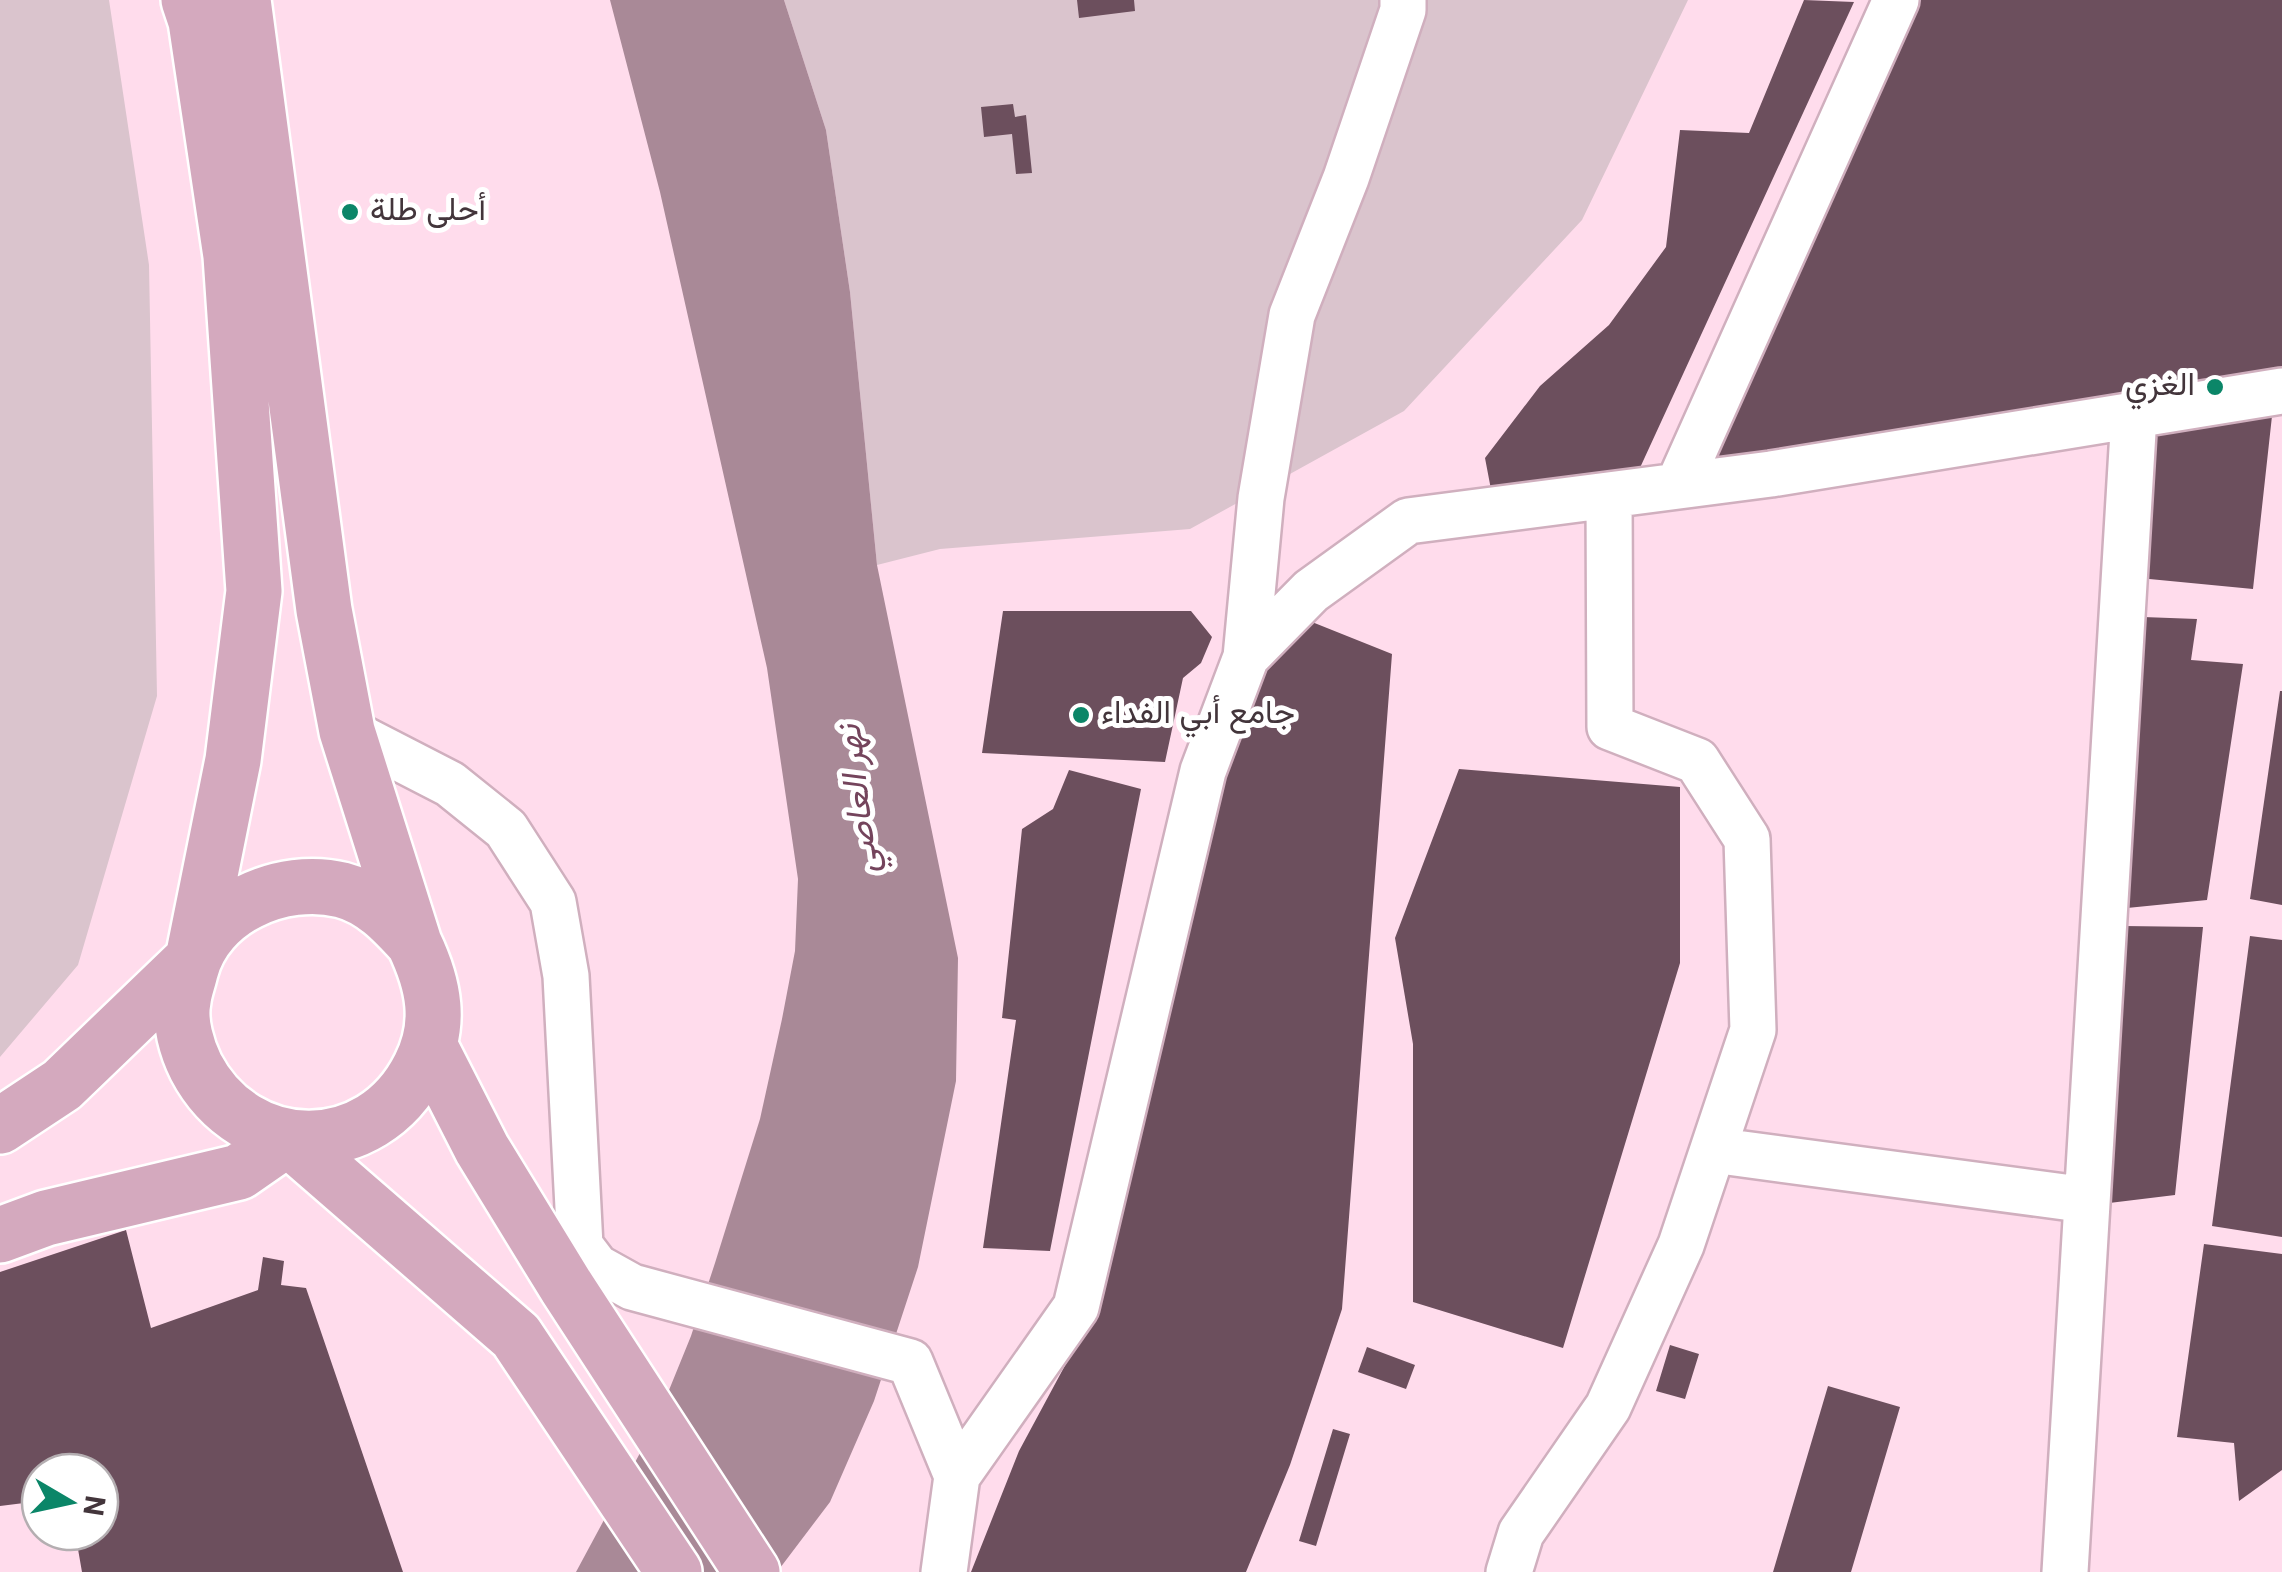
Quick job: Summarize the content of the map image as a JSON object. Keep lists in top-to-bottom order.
{
  "water": ["نهر العاصي"],
  "places": ["أحلى طلة", "الغزي", "جامع أبي الفداء"],
  "north": "right"
}
